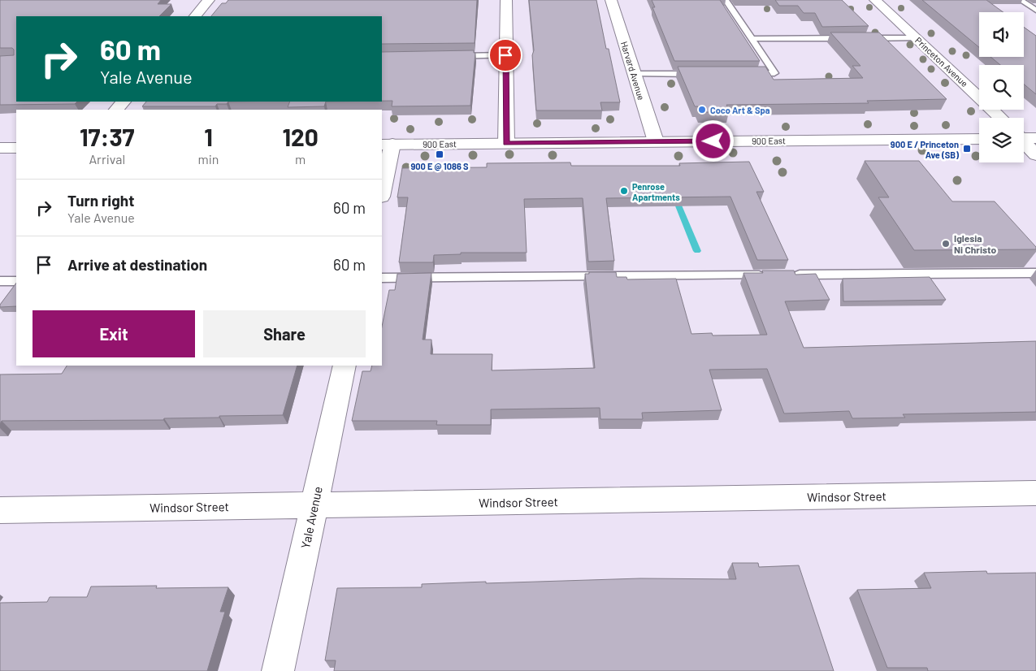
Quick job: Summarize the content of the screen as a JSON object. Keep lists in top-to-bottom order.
{
  "streets": {
    "street": [
      "Princeton Avenue",
      "Harvard Avenue",
      "900 East",
      "Windsor Street",
      "Yale Avenue"
    ]
  },
  "crossings": [
    ["Harvard Avenue", "900 East"],
    ["Windsor Street", "Yale Avenue"]
  ],
  "places": {
    "other": ["Coco Art & Spa", "Penrose Apartments", "Iglesia Ni Christo"],
    "transit": ["900 E / Princeton Ave (SB)", "900 E @ 1086 S"]
  },
  "page": {
    "turn": ["60 m", "Yale Avenue"],
    "eta": [
      "17:37",
      "Arrival",
      "1",
      "min",
      "120",
      "m"
    ],
    "list": [
      {
        "name": "Turn right",
        "note": "Yale Avenue",
        "value": "60 m"
      },
      {
        "name": "Arrive at destination",
        "value": "60 m"
      }
    ],
    "buttons": ["Exit", "Share"]
  }
}
